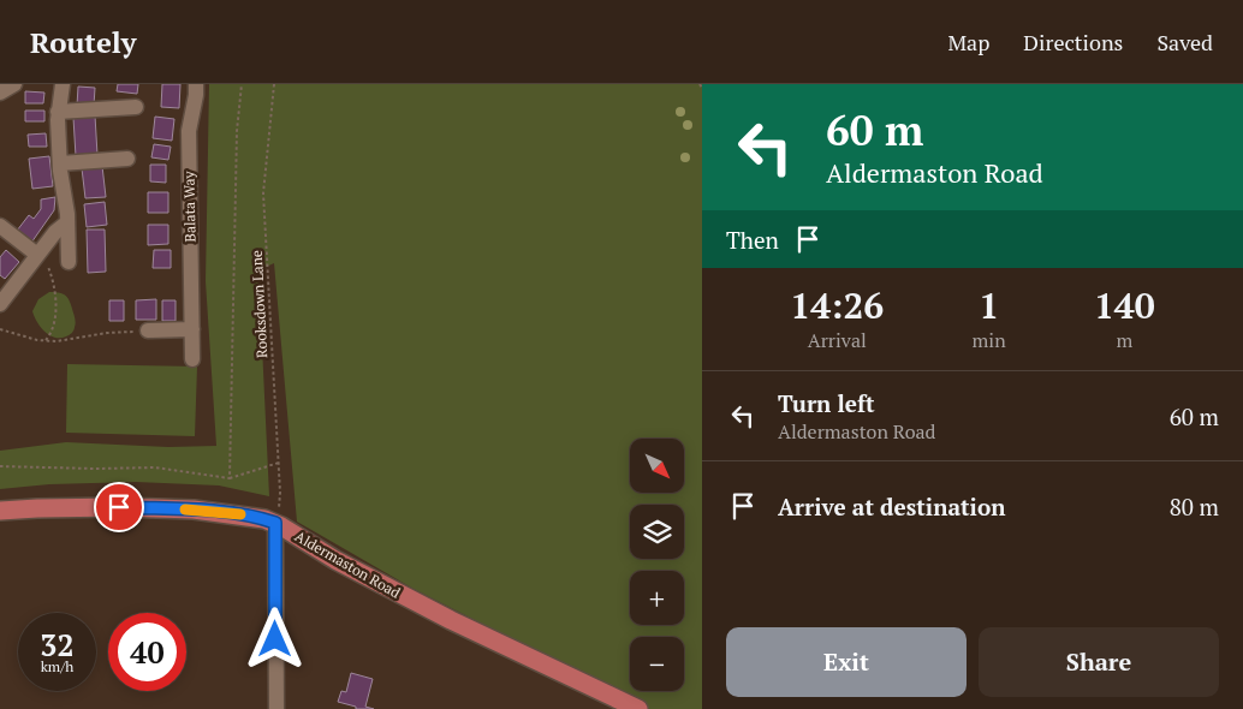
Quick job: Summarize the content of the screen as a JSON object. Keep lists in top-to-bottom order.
{
  "streets": {
    "main road": ["Aldermaston Road"],
    "street": ["Balata Way"],
    "path": ["Rooksdown Lane"]
  },
  "crossings": [
    ["Rooksdown Lane", "Aldermaston Road"]
  ],
  "north": "bottom right",
  "page": {
    "header": "Routely",
    "nav": ["Map", "Directions", "Saved"],
    "turn": ["60 m", "Aldermaston Road"],
    "then": "Then",
    "eta": [
      "14:26",
      "Arrival",
      "1",
      "min",
      "140",
      "m"
    ],
    "list": [
      {
        "name": "Turn left",
        "note": "Aldermaston Road",
        "value": "60 m"
      },
      {
        "name": "Arrive at destination",
        "value": "80 m"
      }
    ],
    "map_buttons": ["+", "−"],
    "speed": "32 km/h",
    "limit": "40",
    "buttons": ["Exit", "Share"]
  }
}
